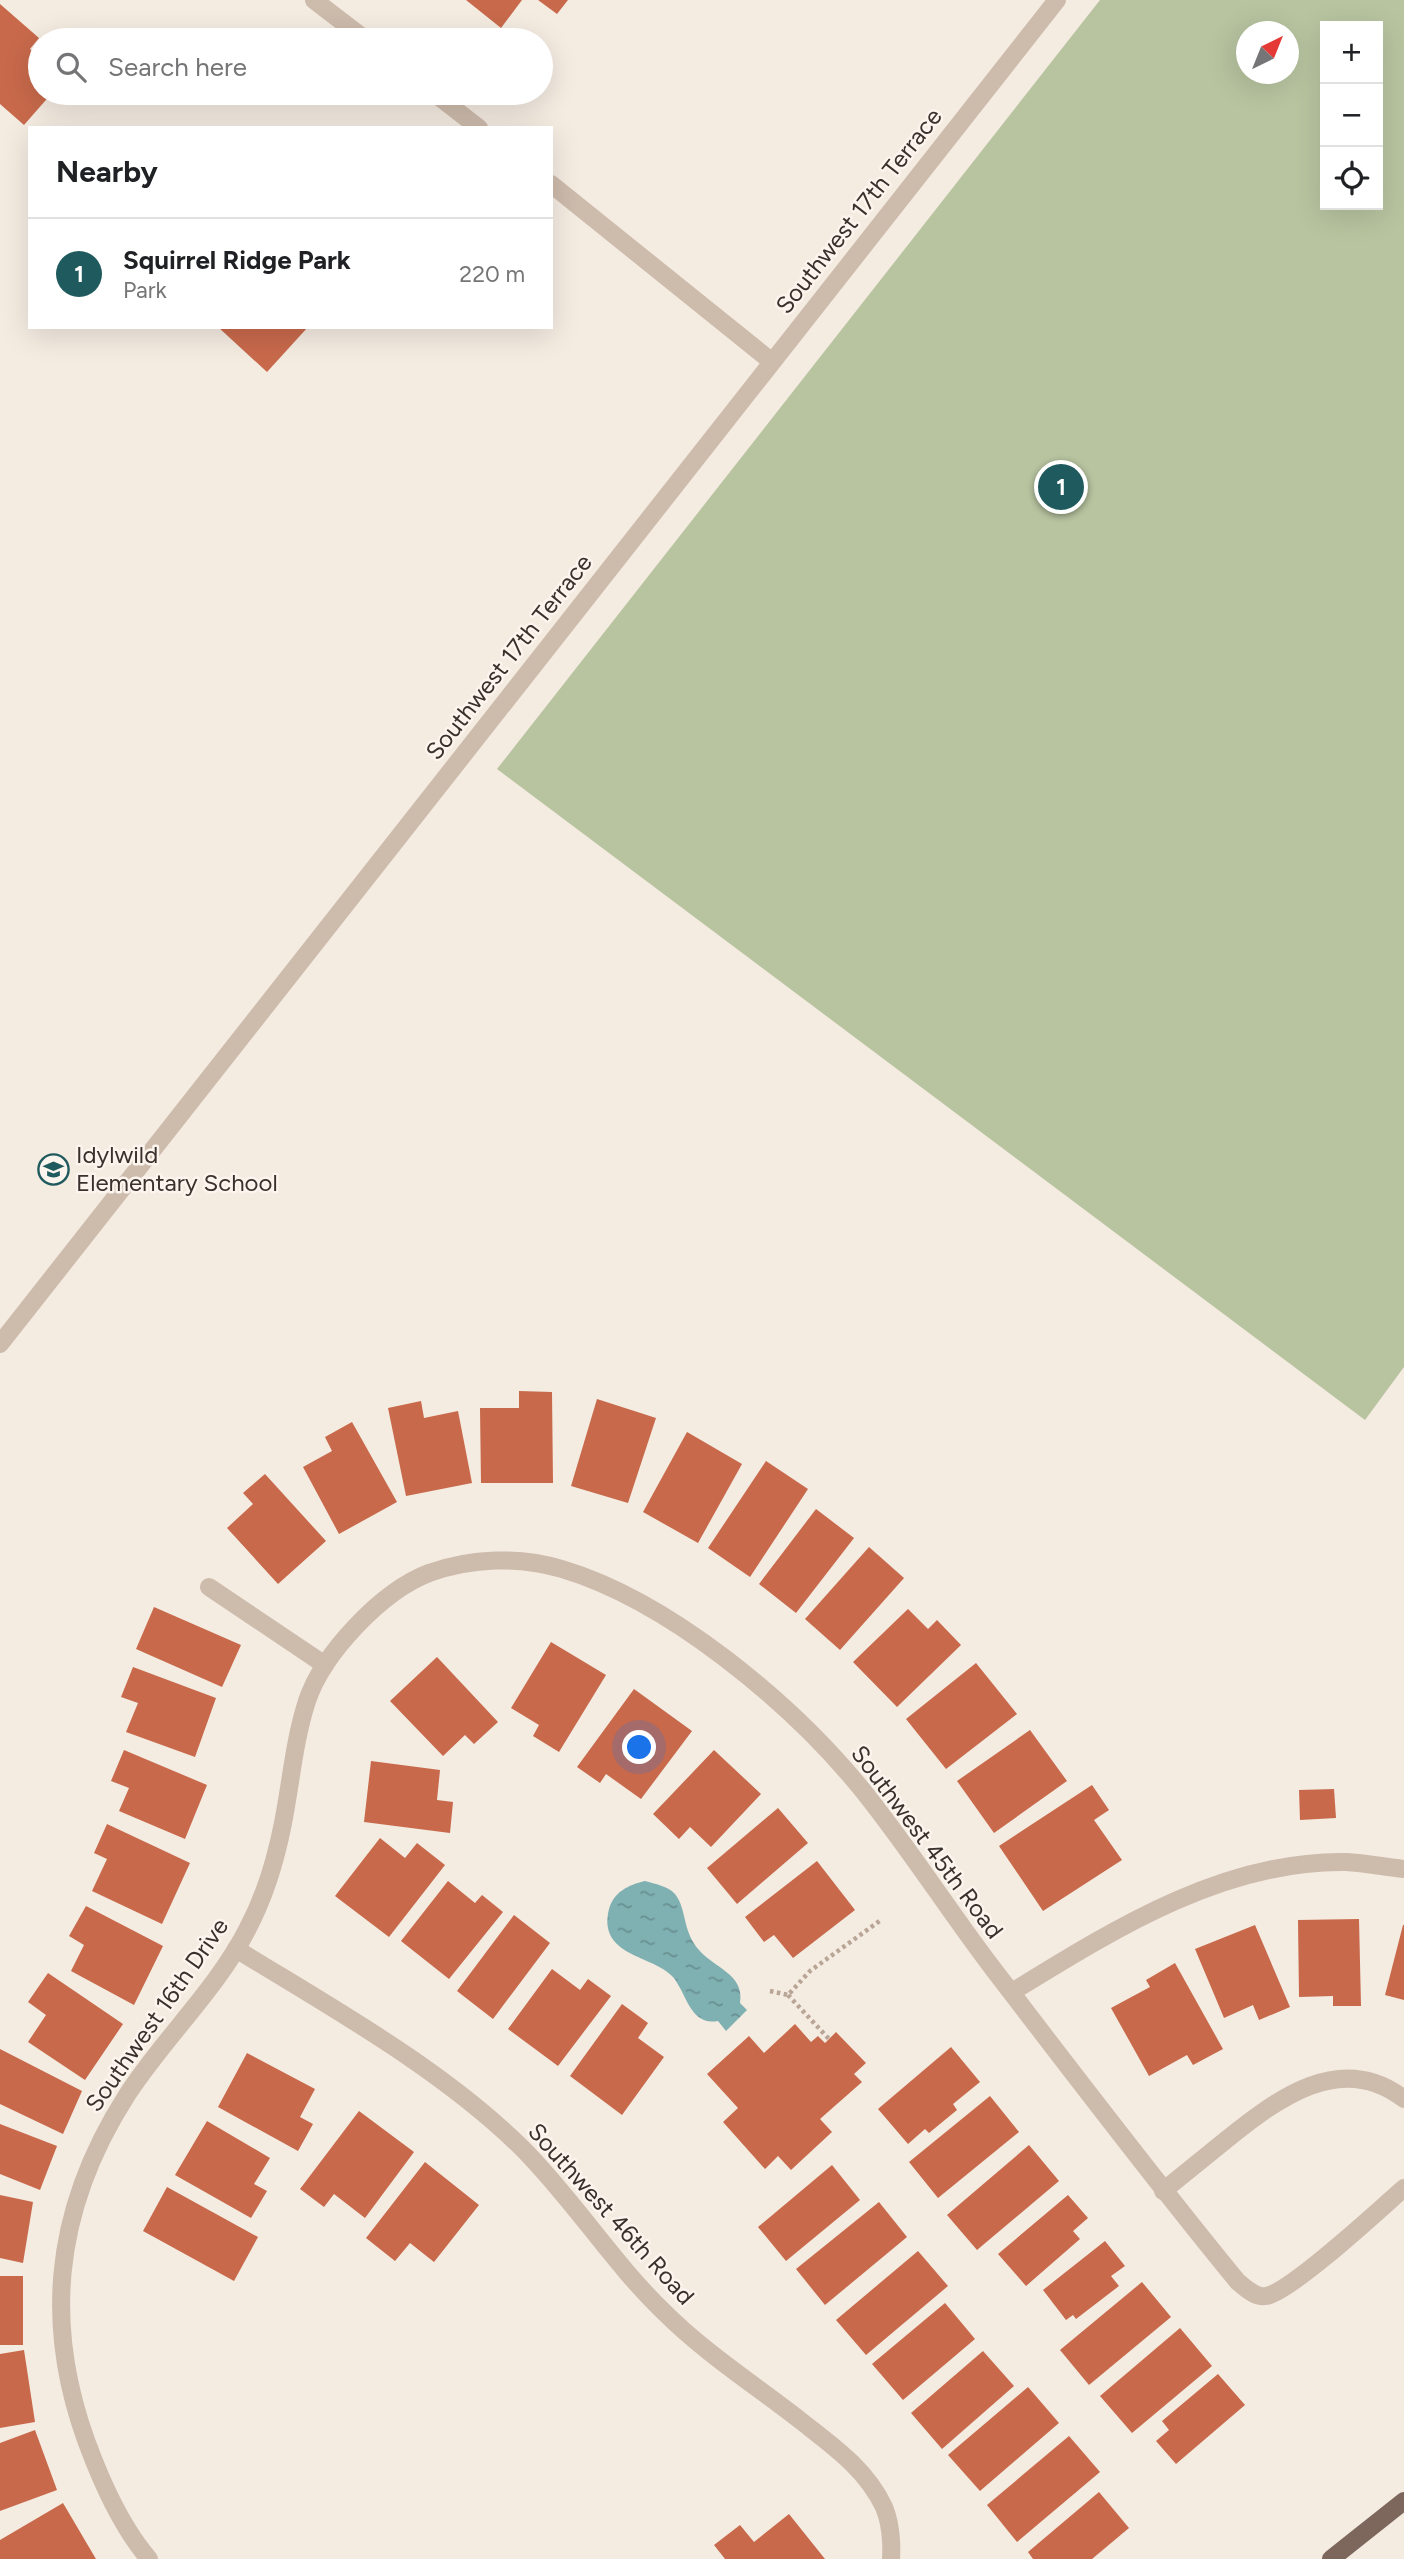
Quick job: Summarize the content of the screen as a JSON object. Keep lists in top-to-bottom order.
{
  "streets": {
    "street": [
      "Southwest 17th Terrace",
      "Southwest 45th Road",
      "Southwest 16th Drive",
      "Southwest 46th Road"
    ]
  },
  "crossings": [
    ["Southwest 45th Road", "Southwest 16th Drive"],
    ["Southwest 16th Drive", "Southwest 46th Road"]
  ],
  "places": {
    "school or university": ["Idylwild Elementary School"]
  },
  "north": "top right",
  "page": {
    "map_buttons": ["+", "−"],
    "search": "Search here",
    "heading": "Nearby",
    "list": [
      {
        "mark": "1",
        "name": "Squirrel Ridge Park",
        "note": "Park",
        "value": "220 m"
      }
    ],
    "pins": "1"
  }
}
